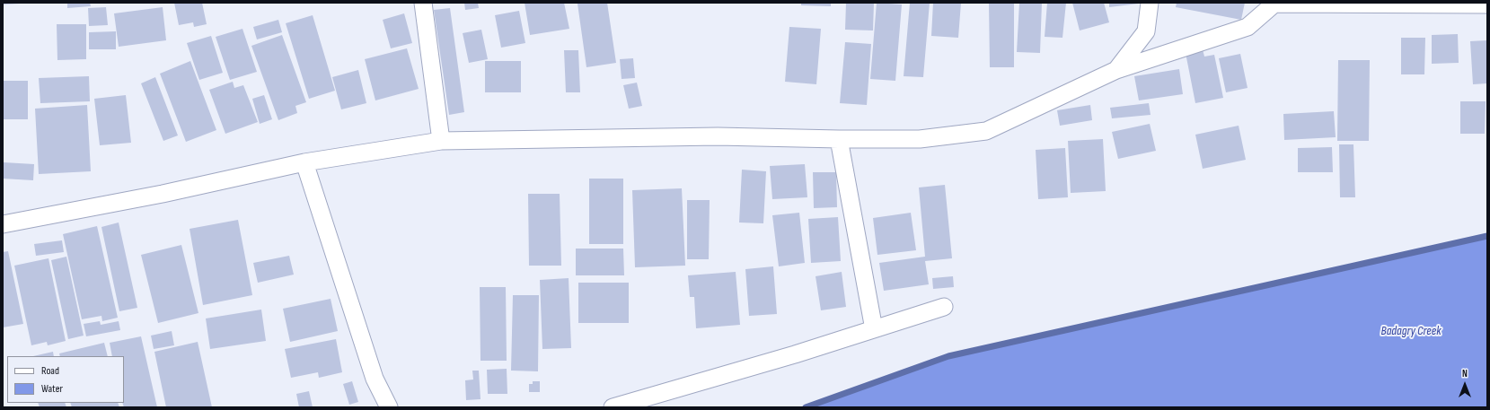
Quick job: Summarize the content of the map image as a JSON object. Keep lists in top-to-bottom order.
{
  "water": ["Badagry Creek"],
  "legend": ["Road", "Water"],
  "north": "top"
}
